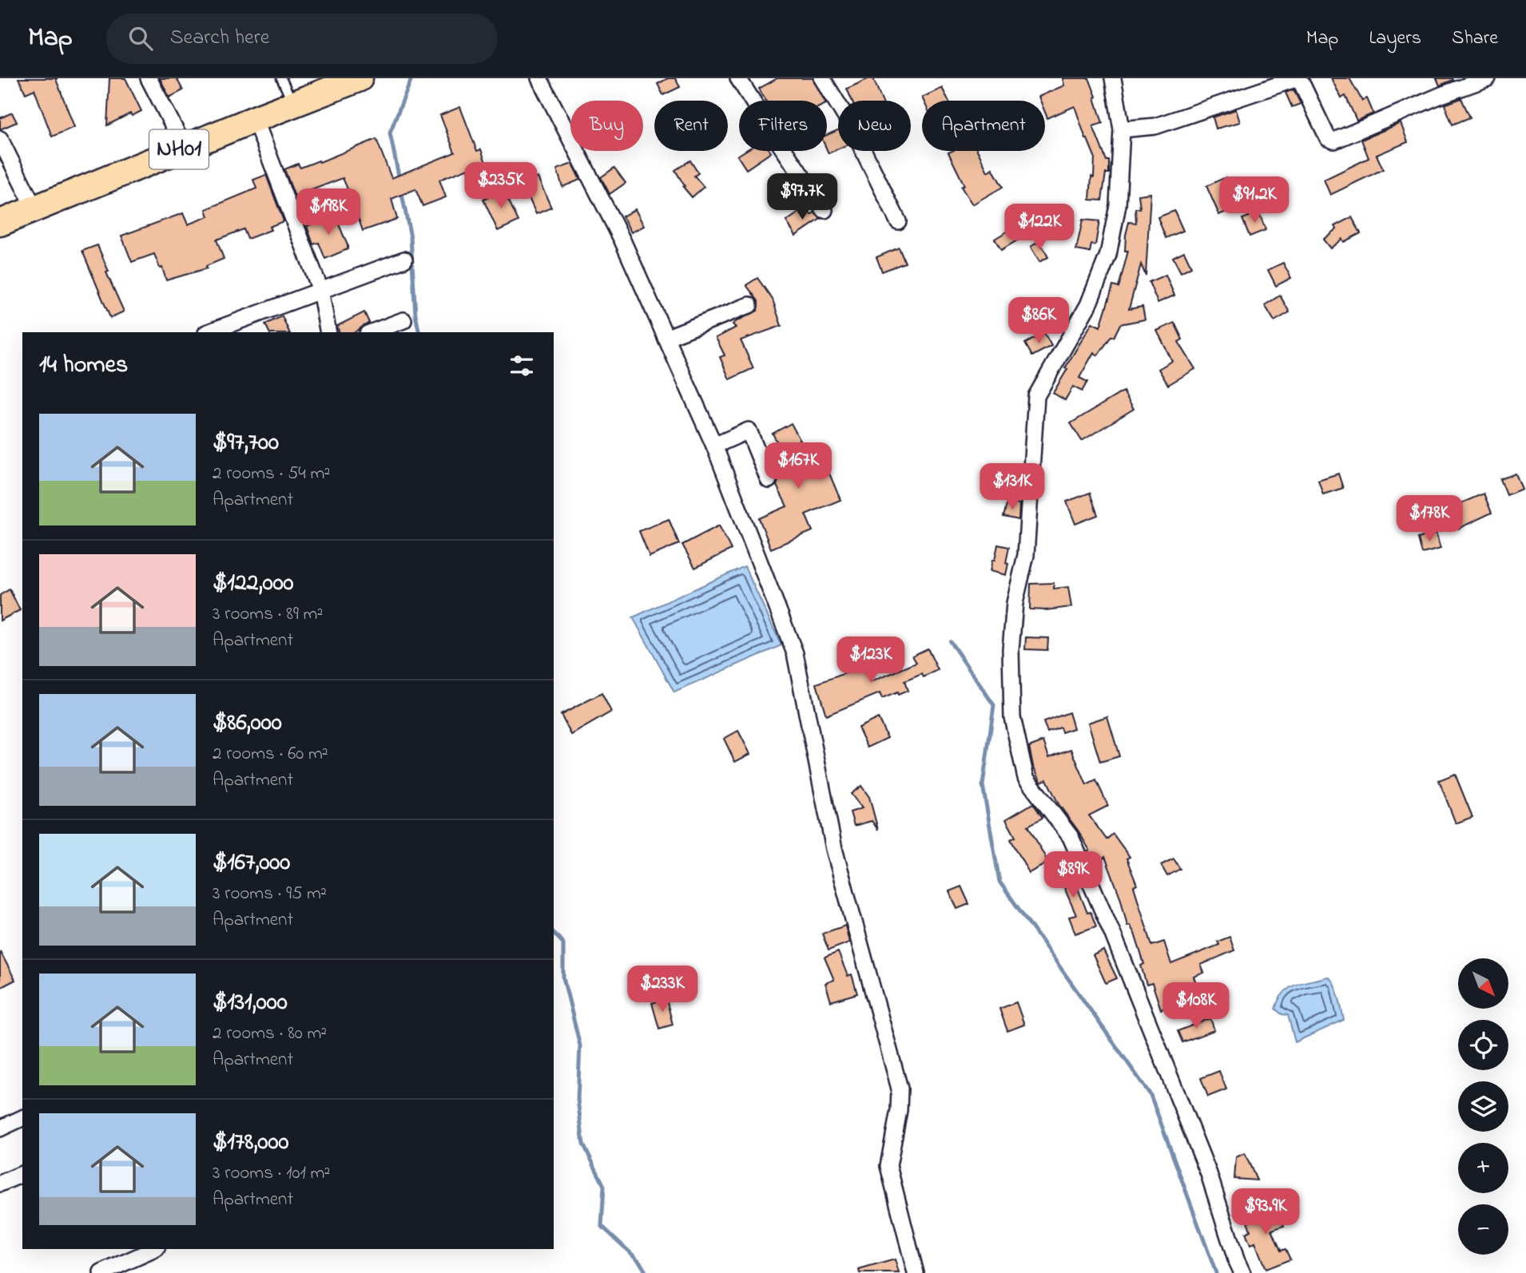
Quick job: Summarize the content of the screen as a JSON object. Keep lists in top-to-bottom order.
{
  "streets": {
    "highway": ["NH01"]
  },
  "north": "bottom right",
  "page": {
    "header": "Map",
    "search": "Search here",
    "nav": ["Map", "Layers", "Share"],
    "chip": [
      "Buy",
      "Rent",
      "Filters",
      "New",
      "Apartment"
    ],
    "price": [
      "$235K",
      "$97.7K",
      "$91.2K",
      "$198K",
      "$122K",
      "$86K",
      "$167K",
      "$131K",
      "$178K",
      "$123K",
      "$89K",
      "$233K",
      "$108K",
      "$93.9K"
    ],
    "heading": "14 homes",
    "list": [
      {
        "name": "$97,700",
        "note": "2 rooms · 54 m² · Apartment"
      },
      {
        "name": "$122,000",
        "note": "3 rooms · 89 m² · Apartment"
      },
      {
        "name": "$86,000",
        "note": "2 rooms · 60 m² · Apartment"
      },
      {
        "name": "$167,000",
        "note": "3 rooms · 95 m² · Apartment"
      },
      {
        "name": "$131,000",
        "note": "2 rooms · 80 m² · Apartment"
      },
      {
        "name": "$178,000",
        "note": "3 rooms · 101 m² · Apartment"
      }
    ],
    "map_buttons": ["+", "−"]
  }
}
